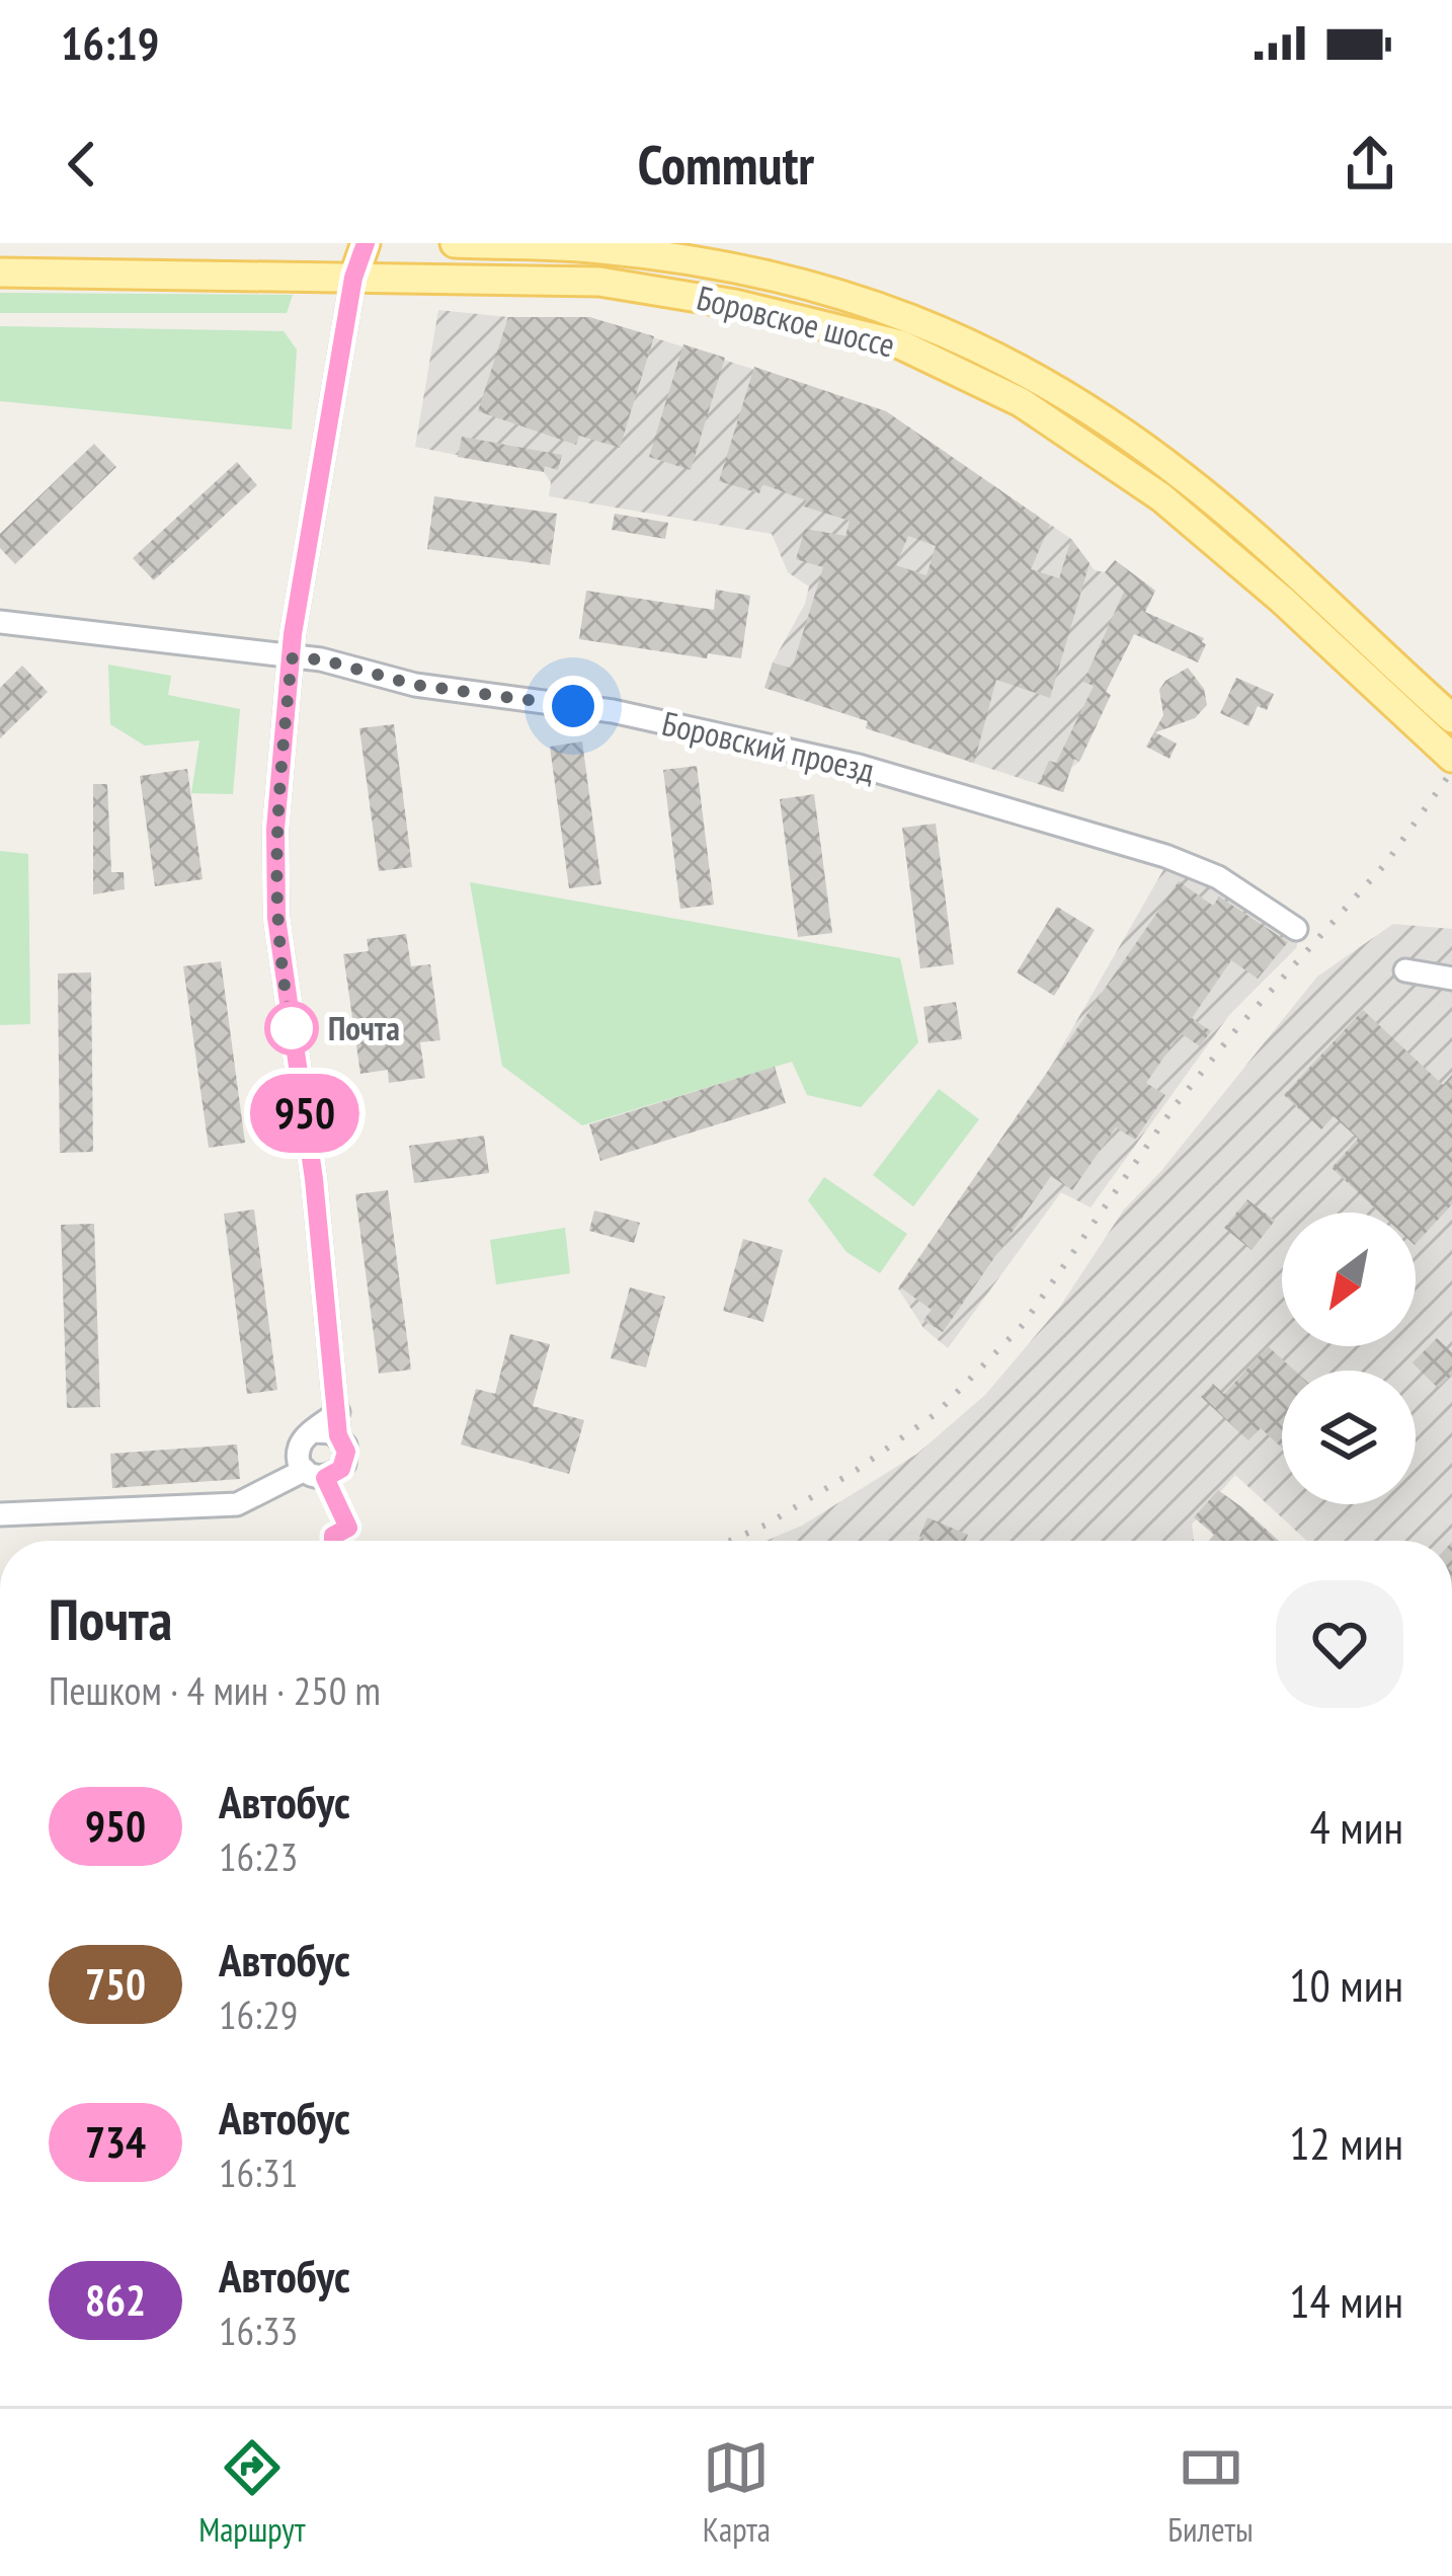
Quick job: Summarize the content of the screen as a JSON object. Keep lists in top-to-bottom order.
{
  "streets": {
    "main road": ["Боровское шоссе"],
    "street": ["Боровский проезд"]
  },
  "places": ["Почта"],
  "lines": ["bus line 950"],
  "north": "bottom left",
  "page": {
    "status": "16:19",
    "header": "Commutr",
    "on_map": "950",
    "heading": ["Почта", "Пешком · 4 мин · 250 m"],
    "list": [
      {
        "mark": "950",
        "name": "Автобус",
        "note": "16:23",
        "value": "4 мин"
      },
      {
        "mark": "750",
        "name": "Автобус",
        "note": "16:29",
        "value": "10 мин"
      },
      {
        "mark": "734",
        "name": "Автобус",
        "note": "16:31",
        "value": "12 мин"
      },
      {
        "mark": "862",
        "name": "Автобус",
        "note": "16:33",
        "value": "14 мин"
      }
    ],
    "tabs": ["Маршрут", "Карта", "Билеты"]
  }
}
